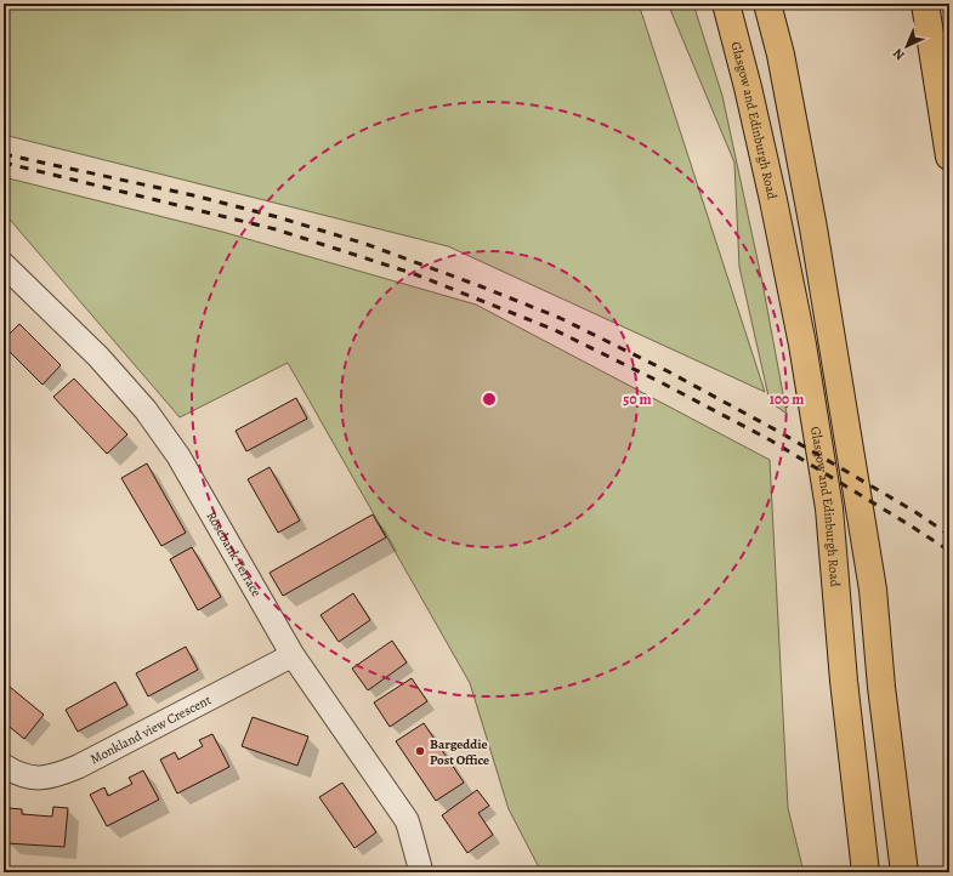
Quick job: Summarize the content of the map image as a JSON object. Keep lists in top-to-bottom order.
{
  "streets": {
    "highway": ["Glasgow and Edinburgh Road"],
    "street": ["Rosebank Terrace", "Monkland view Crescent"]
  },
  "crossings": [
    ["Rosebank Terrace", "Monkland view Crescent"]
  ],
  "places": ["Bargeddie Post Office"],
  "north": "bottom left",
  "rings": ["50 m", "100 m"]
}
